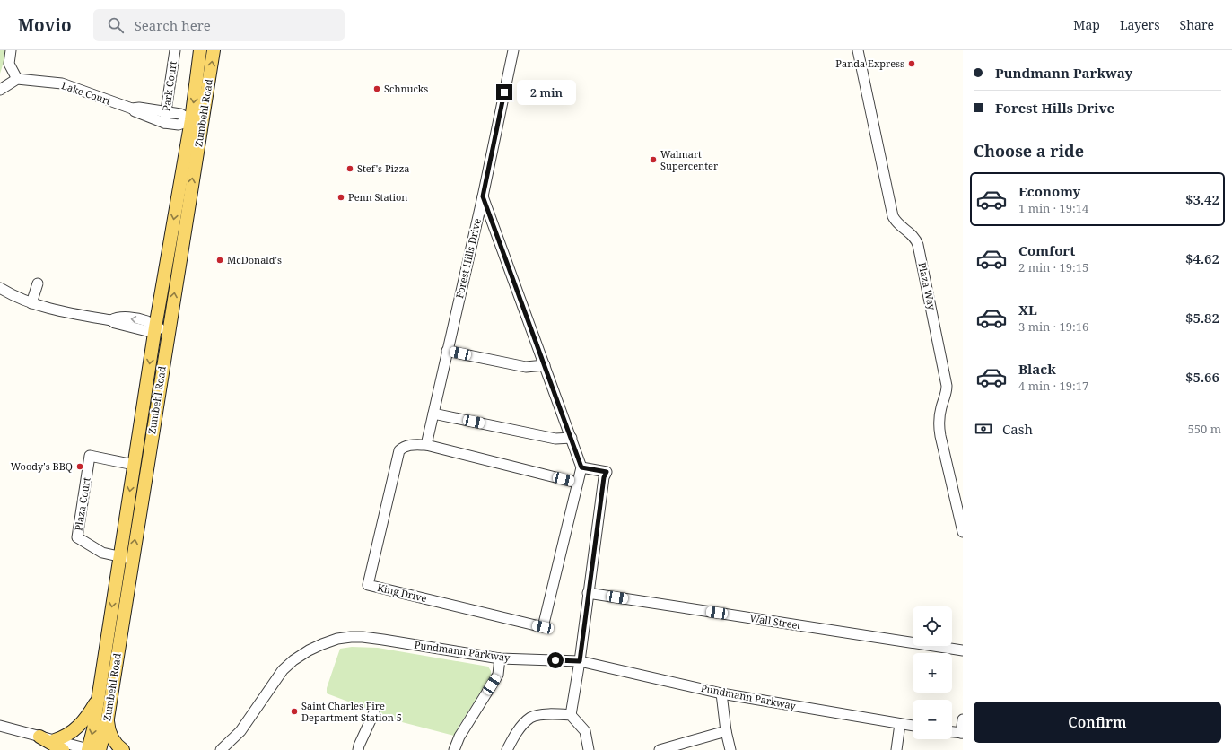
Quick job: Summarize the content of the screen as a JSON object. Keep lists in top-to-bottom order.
{
  "streets": {
    "main road": ["Zumbehl Road"],
    "street": [
      "Park Court",
      "Lake Court",
      "Forest Hills Drive",
      "Plaza Way",
      "Plaza Court",
      "King Drive",
      "Wall Street",
      "Pundmann Parkway"
    ]
  },
  "crossings": [
    ["Park Court", "Lake Court"],
    ["Lake Court", "Zumbehl Road"],
    ["Zumbehl Road", "Plaza Court"],
    ["Forest Hills Drive", "King Drive"]
  ],
  "places": [
    "Panda Express",
    "Schnucks",
    "Walmart Supercenter",
    "Stef's Pizza",
    "Penn Station",
    "McDonald's",
    "Woody's BBQ",
    "Saint Charles Fire Department Station 5"
  ],
  "page": {
    "header": "Movio",
    "search": "Search here",
    "nav": ["Map", "Layers", "Share"],
    "banner": ["Pundmann Parkway", "Forest Hills Drive"],
    "bubble": "2 min",
    "heading": "Choose a ride",
    "list": [
      {
        "name": "Economy",
        "note": "1 min · 19:14",
        "value": "$3.42"
      },
      {
        "name": "Comfort",
        "note": "2 min · 19:15",
        "value": "$4.62"
      },
      {
        "name": "XL",
        "note": "3 min · 19:16",
        "value": "$5.82"
      },
      {
        "name": "Black",
        "note": "4 min · 19:17",
        "value": "$5.66"
      }
    ],
    "pay": ["Cash", "550 m"],
    "map_buttons": ["+", "−"],
    "buttons": "Confirm"
  }
}
